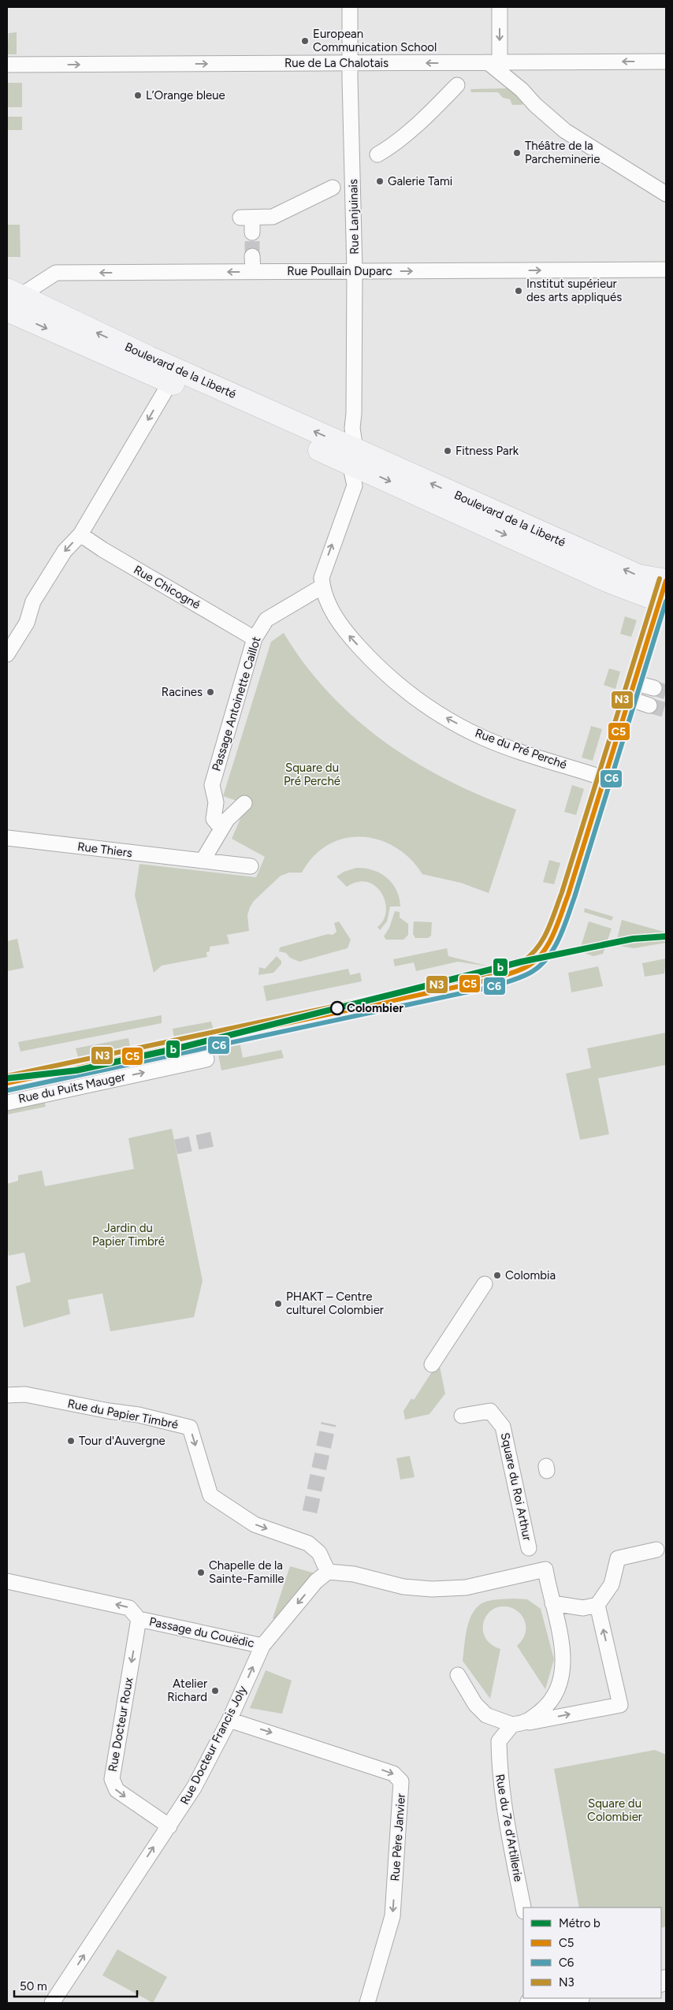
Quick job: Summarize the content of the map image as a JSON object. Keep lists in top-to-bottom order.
{
  "streets": {
    "main road": ["Boulevard de la Liberté"],
    "street": [
      "Rue de La Chalotais",
      "Rue Lanjuinais",
      "Rue Poullain Duparc",
      "Rue Chicogné",
      "Passage Antoinette Caillot",
      "Rue du Pré Perché",
      "Rue Thiers",
      "Rue du Puits Mauger",
      "Rue du Papier Timbré",
      "Square du Roi Arthur",
      "Passage du Couëdic",
      "Rue Docteur Roux",
      "Rue Docteur Francis Joly",
      "Rue du 7e d'Artillerie",
      "Rue Père Janvier"
    ]
  },
  "crossings": [
    ["Rue de La Chalotais", "Rue Lanjuinais"],
    ["Rue Lanjuinais", "Rue Poullain Duparc"],
    ["Rue Lanjuinais", "Boulevard de la Liberté"],
    ["Rue Poullain Duparc", "Boulevard de la Liberté"],
    ["Rue Chicogné", "Passage Antoinette Caillot"],
    ["Passage Antoinette Caillot", "Rue du Pré Perché"],
    ["Rue du Pré Perché", "Rue du Puits Mauger"],
    ["Rue du Papier Timbré", "Rue Docteur Francis Joly"],
    ["Passage du Couëdic", "Rue Docteur Roux"],
    ["Passage du Couëdic", "Rue Docteur Francis Joly"],
    ["Rue Docteur Roux", "Rue Docteur Francis Joly"],
    ["Rue Docteur Francis Joly", "Rue Père Janvier"]
  ],
  "one_way": [
    "Rue du Pré Perché",
    "Rue du Papier Timbré",
    "Passage du Couëdic",
    "Rue Docteur Roux"
  ],
  "parks": ["Square du Pré Perché", "Jardin du Papier Timbré", "Square du Colombier"],
  "places": [
    "European Communication School",
    "L’Orange bleue",
    "Théâtre de la Parcheminerie",
    "Galerie Tami",
    "Institut supérieur des arts appliqués",
    "Fitness Park",
    "Racines",
    "Colombier",
    "Colombia",
    "PHAKT – Centre culturel Colombier",
    "Tour d'Auvergne",
    "Chapelle de la Sainte-Famille",
    "Atelier Richard"
  ],
  "lines": [
    "transit line N3",
    "transit line C5",
    "transit line C6",
    "metro line b"
  ],
  "legend": [
    "Métro b",
    "C5",
    "C6",
    "N3"
  ],
  "scale_bar": "50 m"
}
